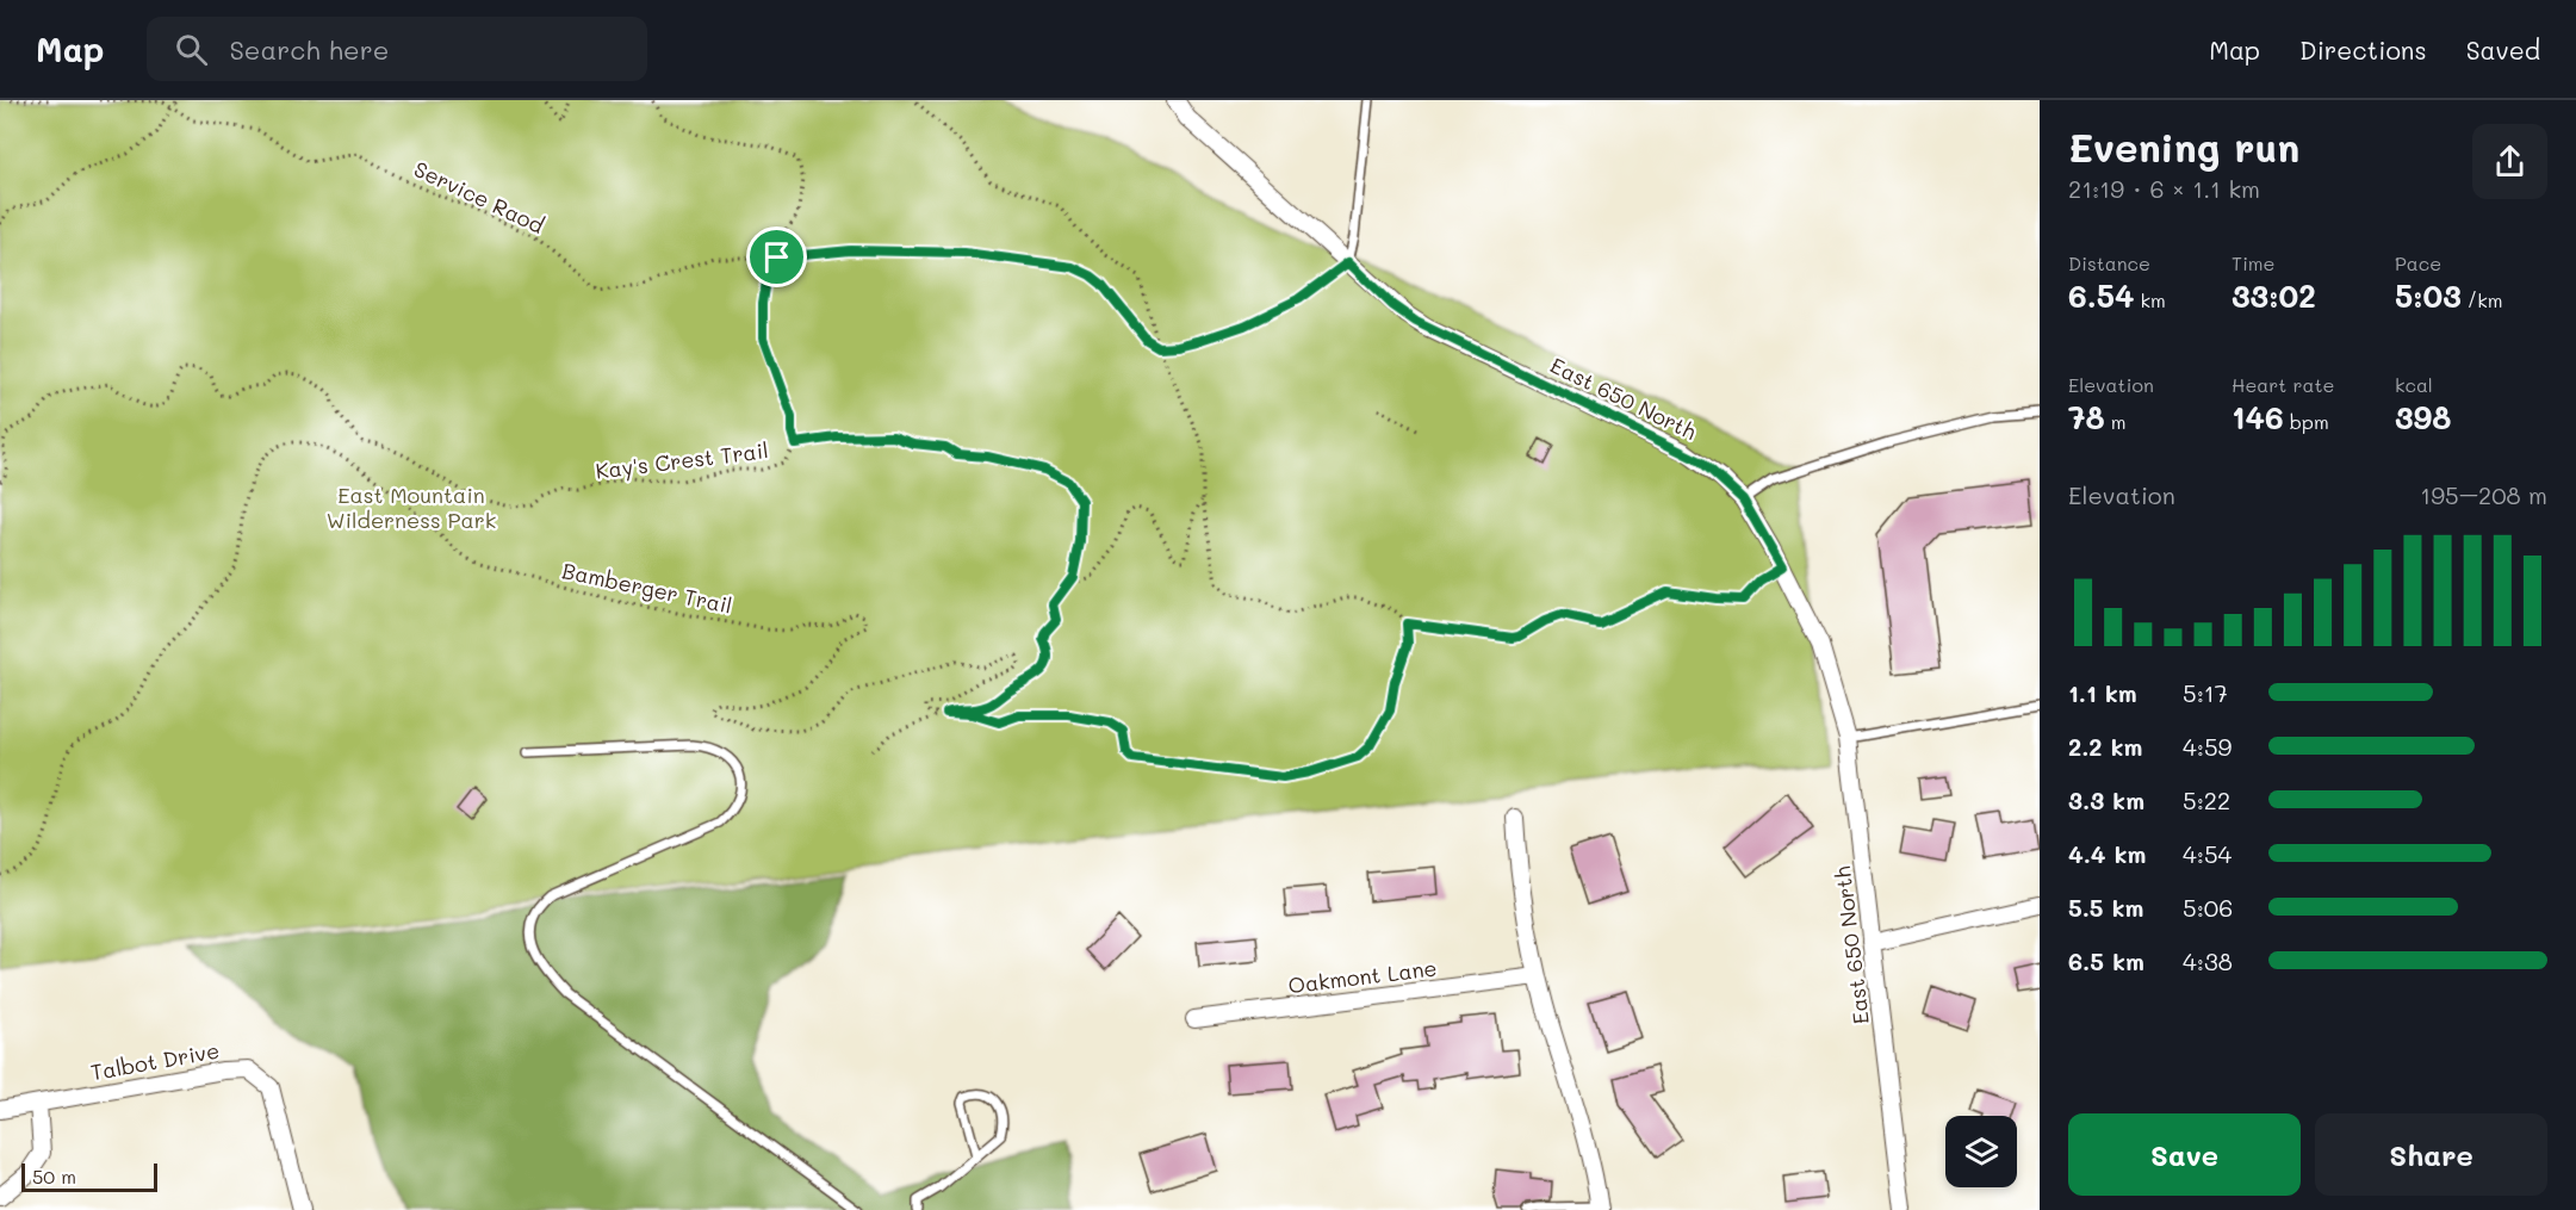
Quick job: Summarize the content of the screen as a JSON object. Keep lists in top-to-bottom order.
{
  "streets": {
    "street": ["East 650 North", "Oakmont Lane", "Talbot Drive"],
    "path": ["Service Raod", "Kay's Crest Trail", "Bamberger Trail"]
  },
  "crossings": [
    ["Service Raod", "Kay's Crest Trail"]
  ],
  "parks": ["East Mountain Wilderness Park"],
  "scale_bar": "50 m",
  "page": {
    "header": "Map",
    "search": "Search here",
    "nav": ["Map", "Directions", "Saved"],
    "heading": ["Evening run", "21:19 · 6 × 1.1 km"],
    "stats": [
      ["Distance", "6.54 km"],
      ["Time", "33:02"],
      ["Pace", "5:03 /km"],
      ["Elevation", "78 m"],
      ["Heart rate", "146 bpm"],
      ["kcal", "398"]
    ],
    "chart": ["Elevation", "195–208 m"],
    "list": [
      {
        "name": "1.1 km",
        "note": "5:17"
      },
      {
        "name": "2.2 km",
        "note": "4:59"
      },
      {
        "name": "3.3 km",
        "note": "5:22"
      },
      {
        "name": "4.4 km",
        "note": "4:54"
      },
      {
        "name": "5.5 km",
        "note": "5:06"
      },
      {
        "name": "6.5 km",
        "note": "4:38"
      }
    ],
    "buttons": ["Save", "Share"],
    "scale": "50 m"
  }
}
